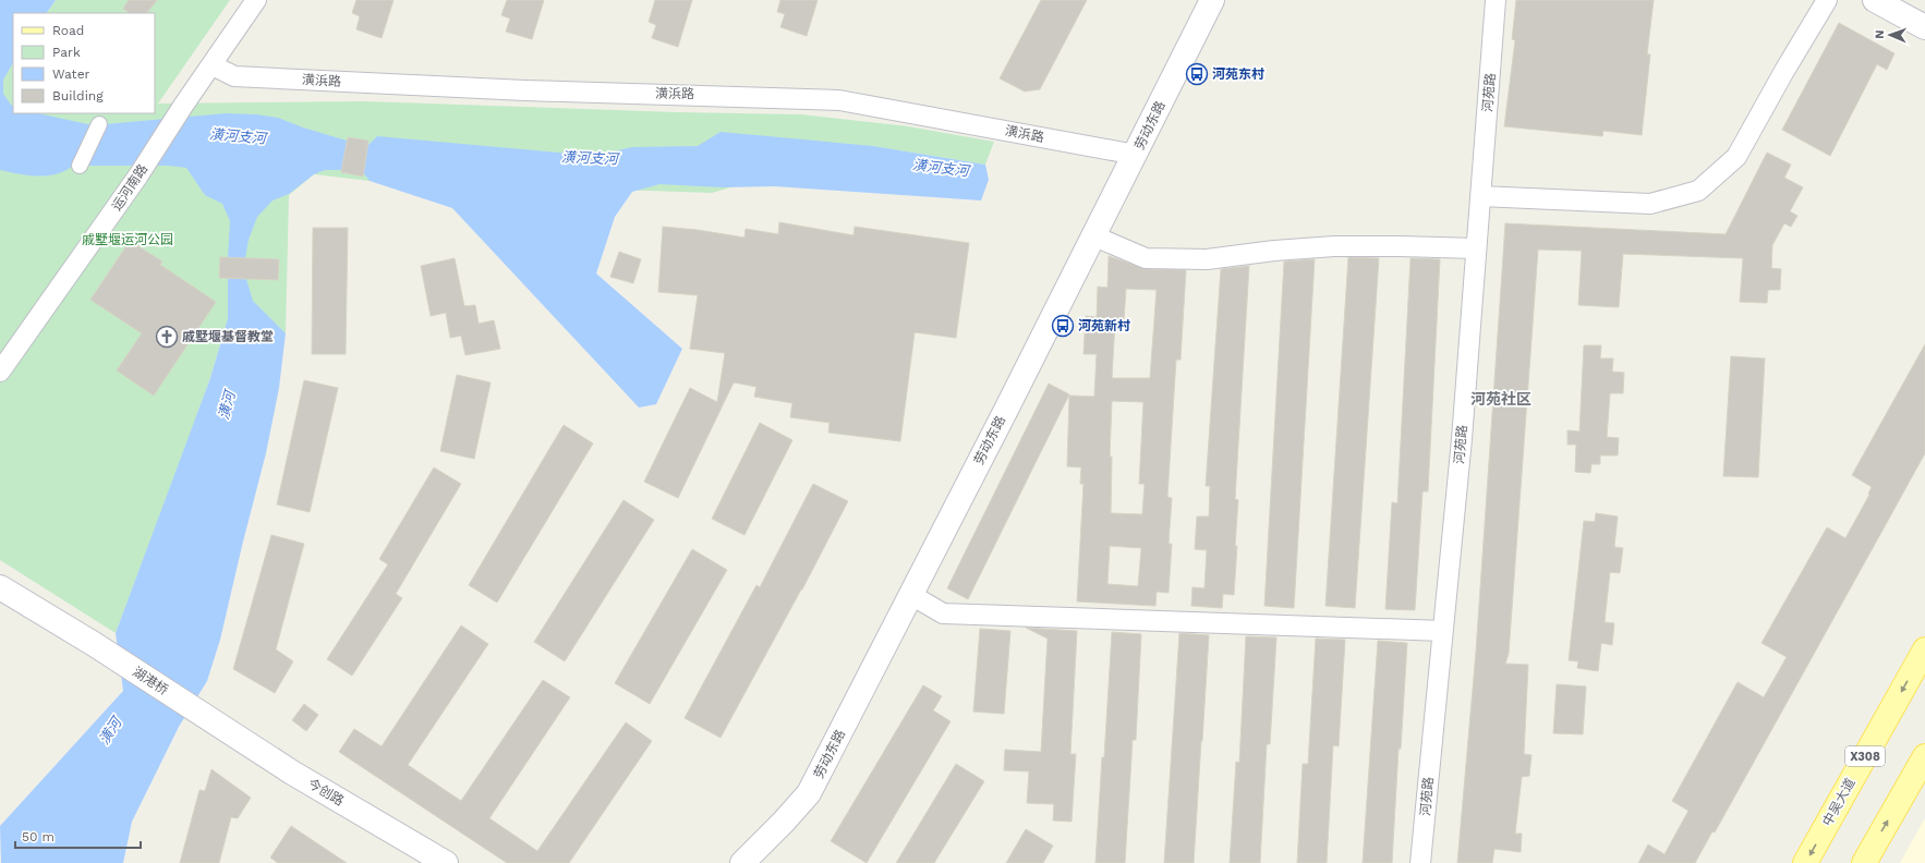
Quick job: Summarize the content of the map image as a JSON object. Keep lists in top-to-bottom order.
{
  "streets": {
    "main road": ["X308", "中吴大道"],
    "street": [
      "潢浜路",
      "河苑路",
      "劳动东路",
      "运河南路",
      "湖港桥",
      "今创路"
    ]
  },
  "crossings": [
    ["潢浜路", "劳动东路"],
    ["潢浜路", "运河南路"],
    ["湖港桥", "今创路"]
  ],
  "districts": ["河苑社区"],
  "water": ["潢河支河", "潢河"],
  "parks": ["戚墅堰运河公园"],
  "places": {
    "bus stop": ["河苑东村", "河苑新村"],
    "church": ["戚墅堰基督教堂"]
  },
  "legend": [
    "Road",
    "Park",
    "Water",
    "Building"
  ],
  "scale_bar": "50 m",
  "north": "left"
}
